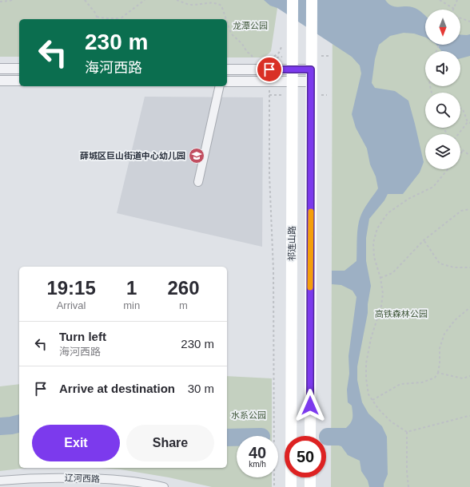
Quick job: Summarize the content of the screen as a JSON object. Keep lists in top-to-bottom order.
{
  "streets": {
    "main road": ["祁连山路"],
    "street": ["辽河西路"]
  },
  "parks": ["龙潭公园", "高铁森林公园", "水系公园"],
  "places": {
    "school or university": ["薛城区巨山街道中心幼儿园"]
  },
  "north": "bottom",
  "page": {
    "turn": ["230 m", "海河西路"],
    "eta": [
      "19:15",
      "Arrival",
      "1",
      "min",
      "260",
      "m"
    ],
    "list": [
      {
        "name": "Turn left",
        "note": "海河西路",
        "value": "230 m"
      },
      {
        "name": "Arrive at destination",
        "value": "30 m"
      }
    ],
    "buttons": ["Exit", "Share"],
    "speed": "40 km/h",
    "limit": "50"
  }
}
